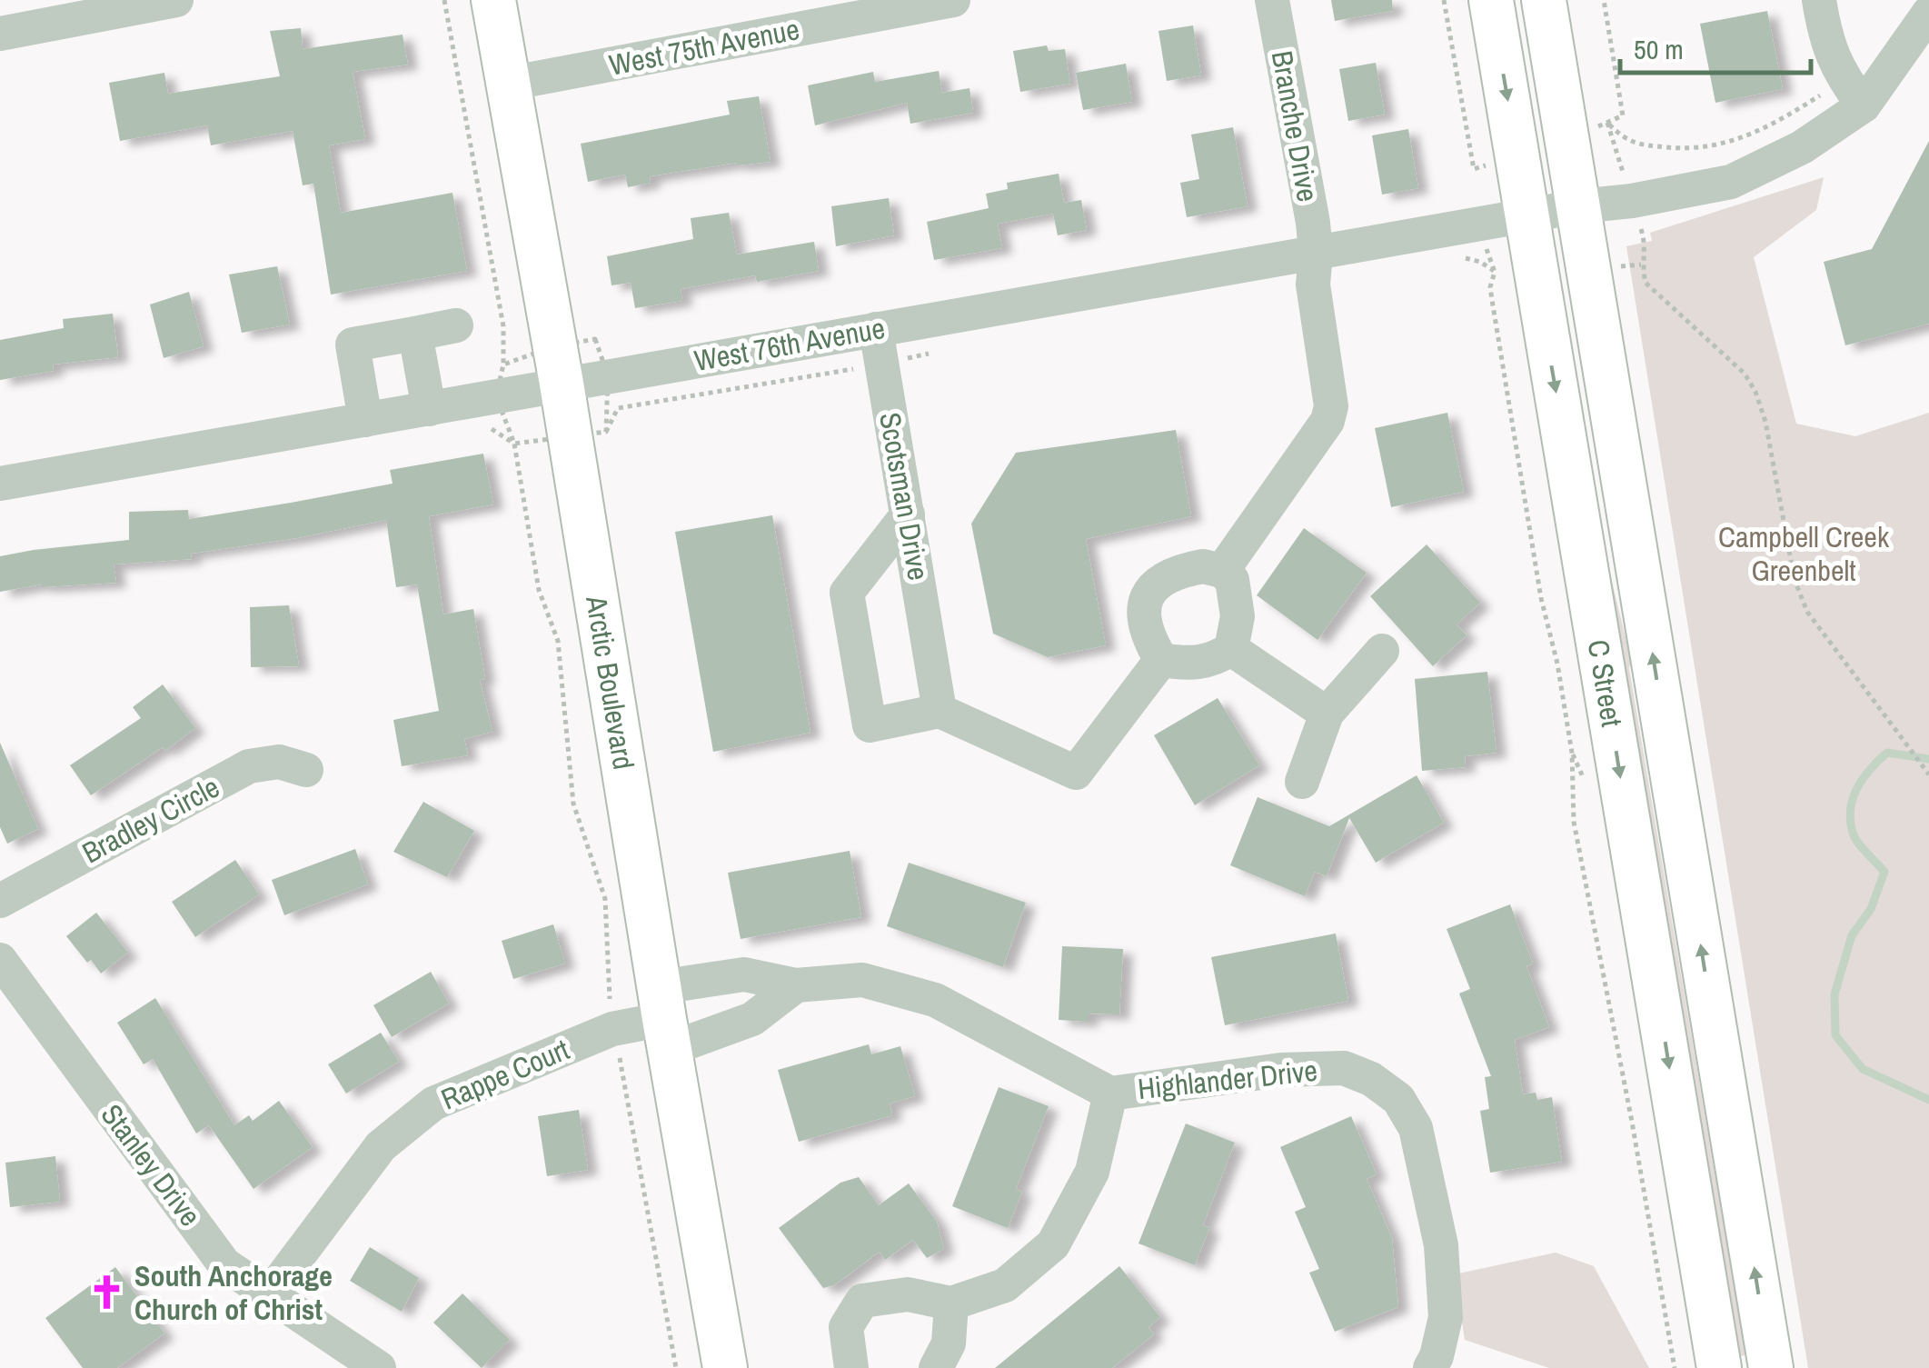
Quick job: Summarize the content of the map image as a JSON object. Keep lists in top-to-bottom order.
{
  "streets": {
    "main road": ["Arctic Boulevard", "C Street"],
    "street": [
      "West 75th Avenue",
      "Branche Drive",
      "West 76th Avenue",
      "Scotsman Drive",
      "Bradley Circle",
      "Rappe Court",
      "Highlander Drive",
      "Stanley Drive"
    ]
  },
  "crossings": [
    ["West 75th Avenue", "Arctic Boulevard"],
    ["Branche Drive", "West 76th Avenue"],
    ["West 76th Avenue", "Scotsman Drive"],
    ["West 76th Avenue", "Arctic Boulevard"],
    ["West 76th Avenue", "C Street"],
    ["Arctic Boulevard", "Rappe Court"],
    ["Arctic Boulevard", "Highlander Drive"],
    ["Rappe Court", "Highlander Drive"],
    ["Rappe Court", "Stanley Drive"]
  ],
  "parks": ["Campbell Creek Greenbelt"],
  "places": {
    "church": ["South Anchorage Church of Christ"]
  },
  "scale_bar": "50 m"
}
